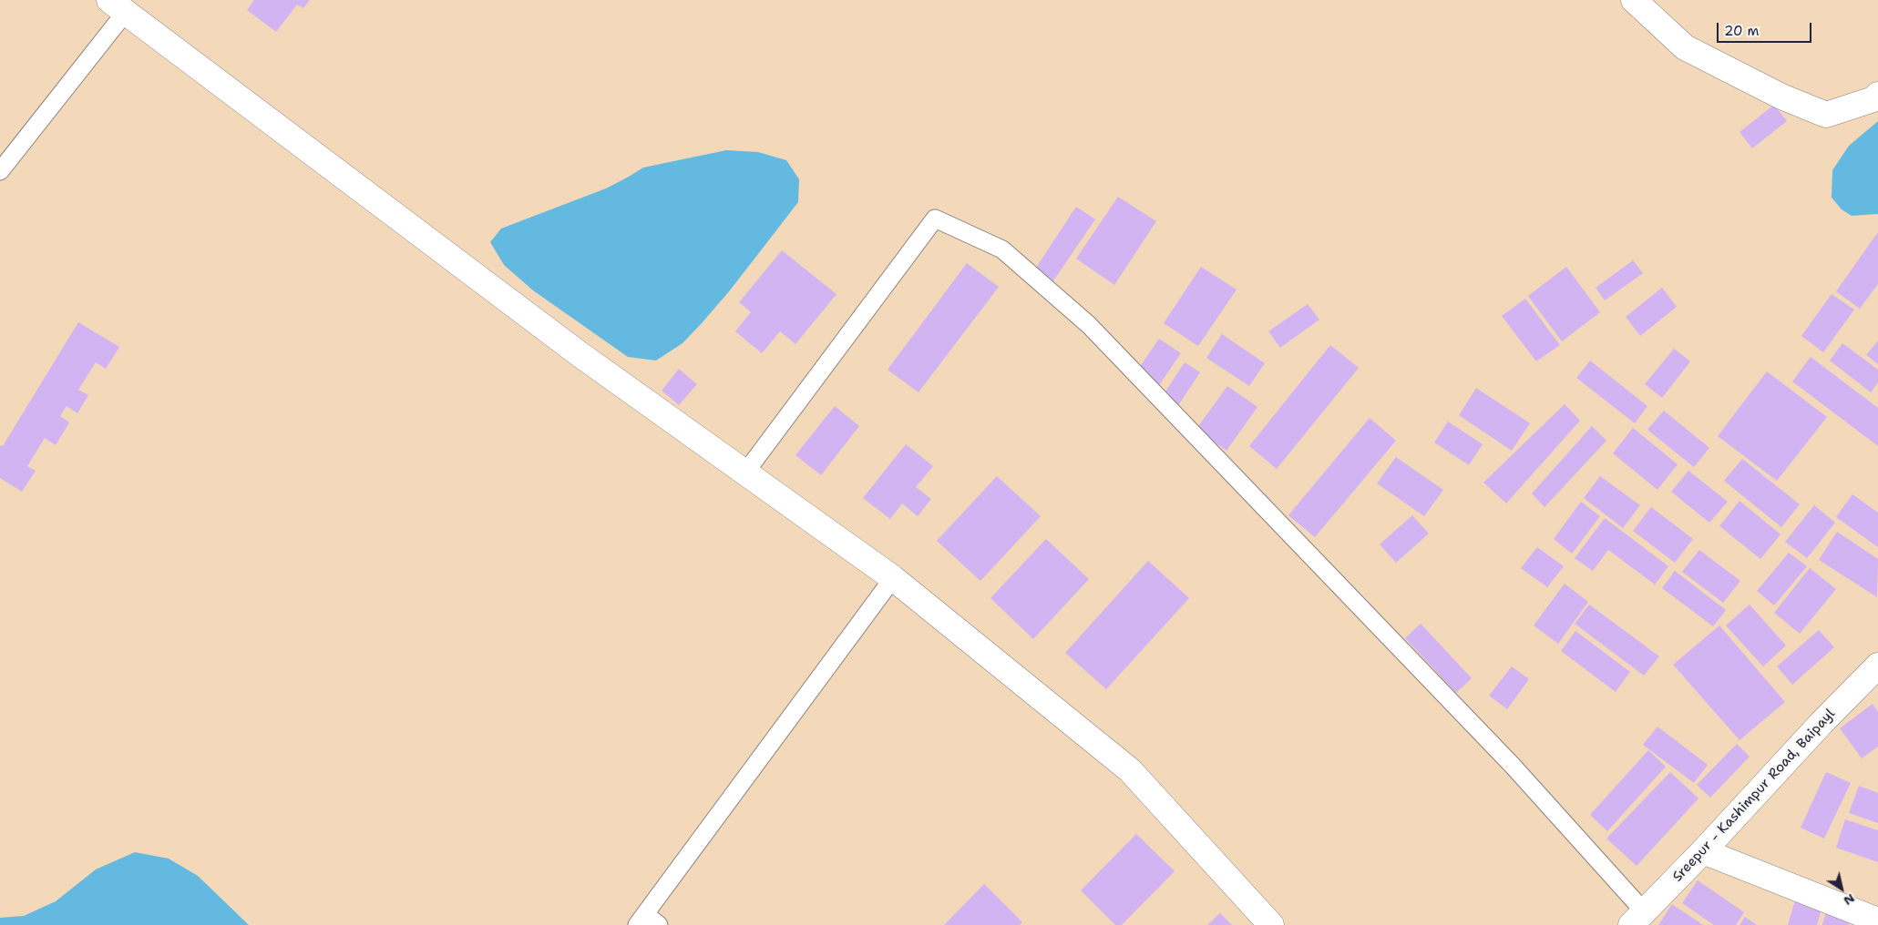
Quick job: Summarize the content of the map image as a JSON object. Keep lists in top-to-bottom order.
{
  "streets": {
    "street": ["Sreepur - Kashimpur Road, Baipayl"]
  },
  "scale_bar": "20 m",
  "north": "bottom right"
}
